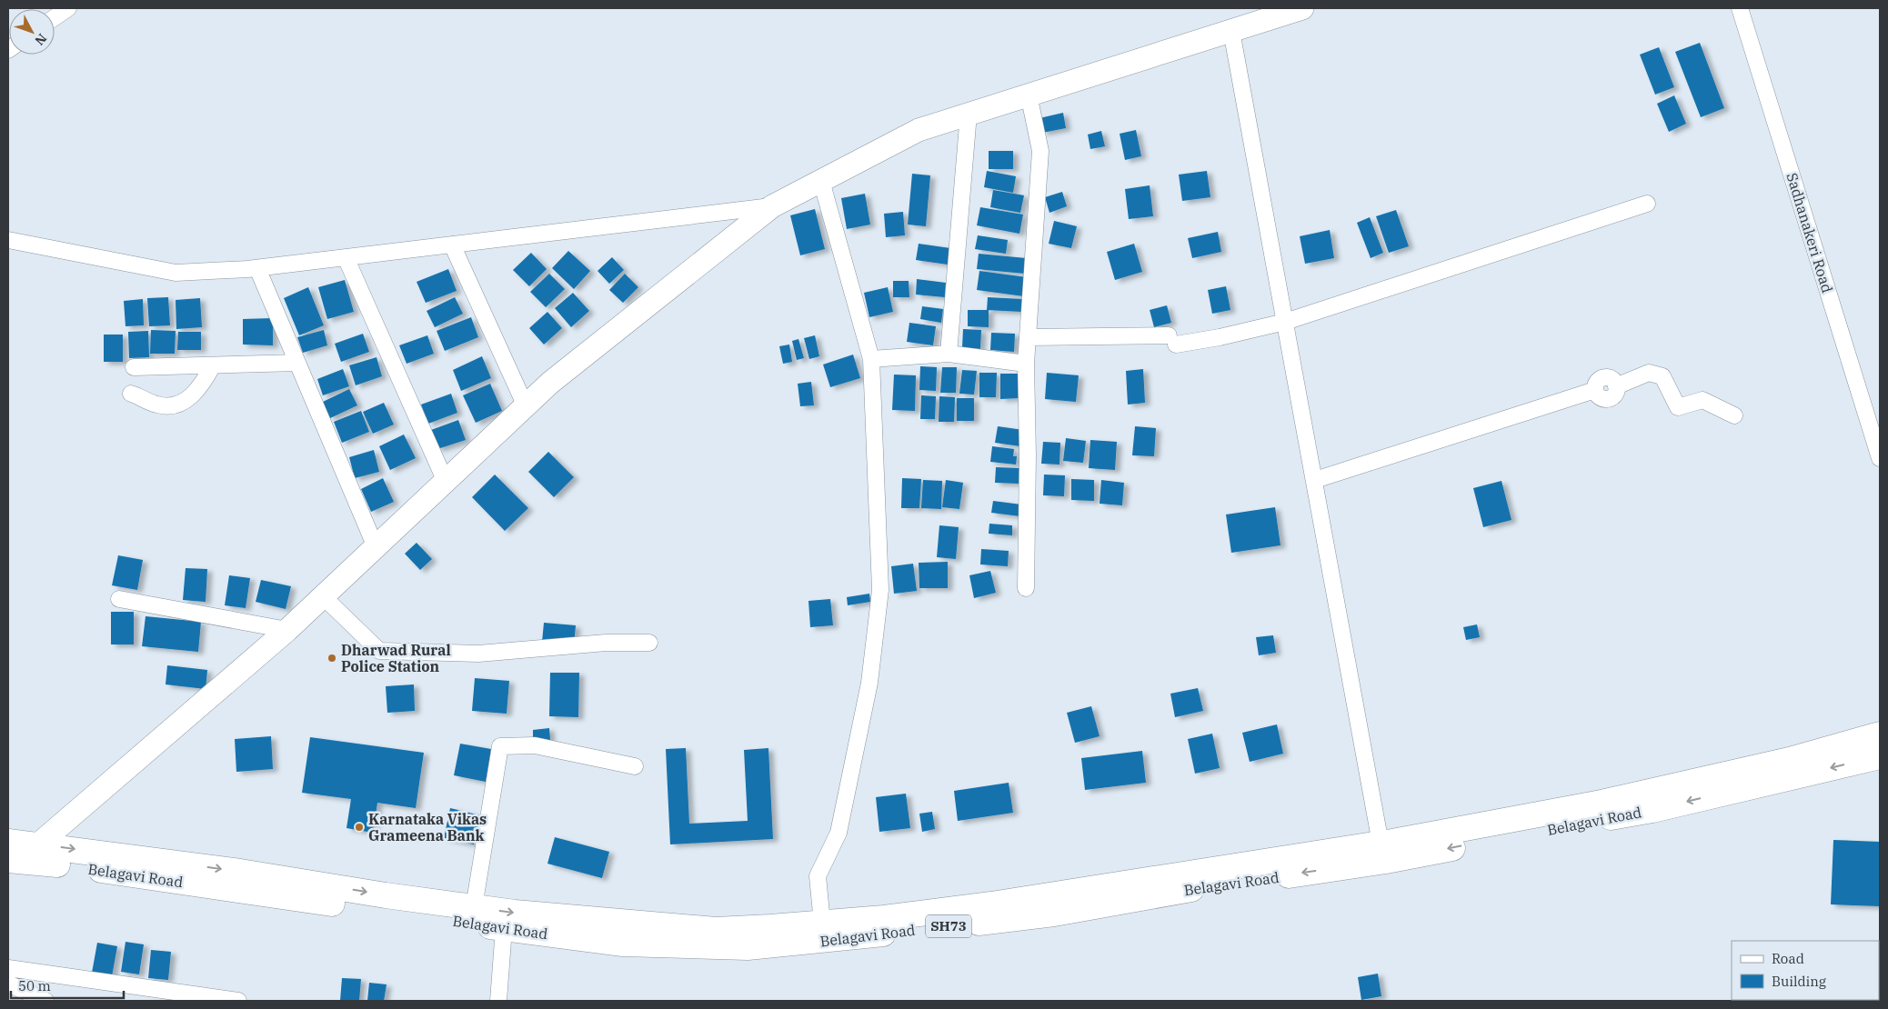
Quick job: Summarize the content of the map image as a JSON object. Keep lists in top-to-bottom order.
{
  "streets": {
    "main road": ["Belagavi Road", "SH73"],
    "street": ["Sadhanakeri Road"]
  },
  "places": ["Dharwad Rural Police Station", "Karnataka Vikas Grameena Bank"],
  "legend": ["Road", "Building"],
  "scale_bar": "50 m",
  "north": "bottom right"
}
